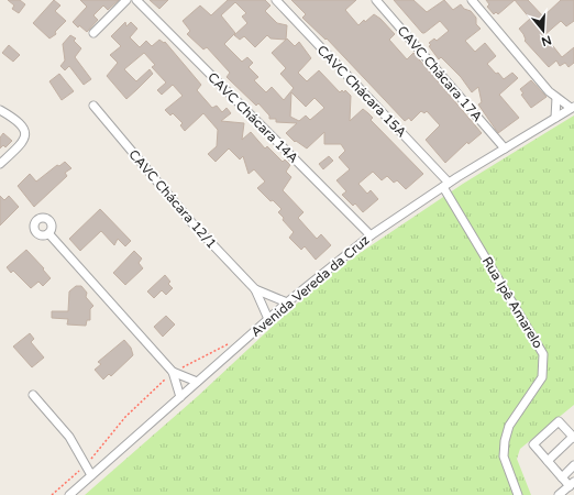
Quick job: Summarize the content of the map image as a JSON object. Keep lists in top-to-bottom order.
{
  "streets": {
    "street": [
      "CAVC Chácara 17A",
      "CAVC Chácara 15A",
      "CAVC Chácara 14A",
      "CAVC Chácara 12/1",
      "Avenida Vereda da Cruz",
      "Rua Ipê Amarelo"
    ]
  },
  "crossings": [
    ["CAVC Chácara 17A", "Avenida Vereda da Cruz"],
    ["CAVC Chácara 15A", "Avenida Vereda da Cruz"],
    ["CAVC Chácara 15A", "Rua Ipê Amarelo"],
    ["CAVC Chácara 14A", "Avenida Vereda da Cruz"],
    ["CAVC Chácara 12/1", "Avenida Vereda da Cruz"],
    ["Avenida Vereda da Cruz", "Rua Ipê Amarelo"]
  ],
  "north": "bottom"
}
